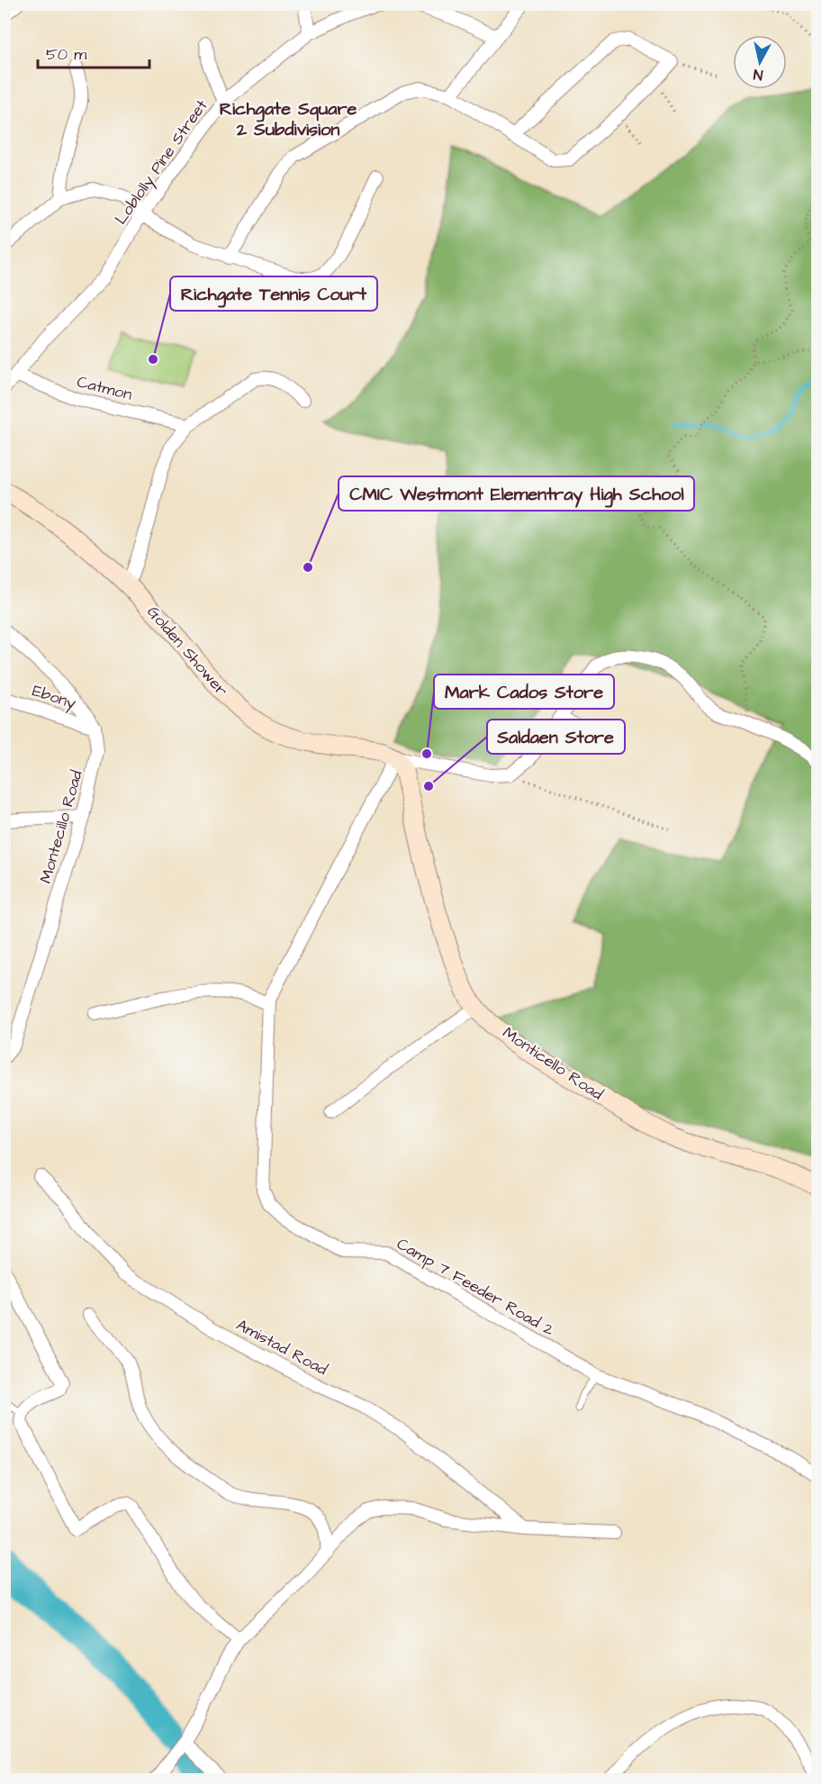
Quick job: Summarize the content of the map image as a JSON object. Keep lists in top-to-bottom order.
{
  "streets": {
    "main road": ["Golden Shower", "Monticello Road"],
    "street": [
      "Loblolly Pine Street",
      "Catmon",
      "Ebony",
      "Montecillo Road",
      "Camp 7 Feeder Road 2",
      "Amistad Road"
    ]
  },
  "crossings": [
    ["Loblolly Pine Street", "Catmon"],
    ["Golden Shower", "Monticello Road"],
    ["Golden Shower", "Camp 7 Feeder Road 2"],
    ["Ebony", "Montecillo Road"],
    ["Monticello Road", "Camp 7 Feeder Road 2"]
  ],
  "districts": ["Richgate Square 2 Subdivision"],
  "places": [
    "Richgate Tennis Court",
    "CMIC Westmont Elementray High School",
    "Mark Cados Store",
    "Saldaen Store"
  ],
  "scale_bar": "50 m",
  "north": "bottom"
}
